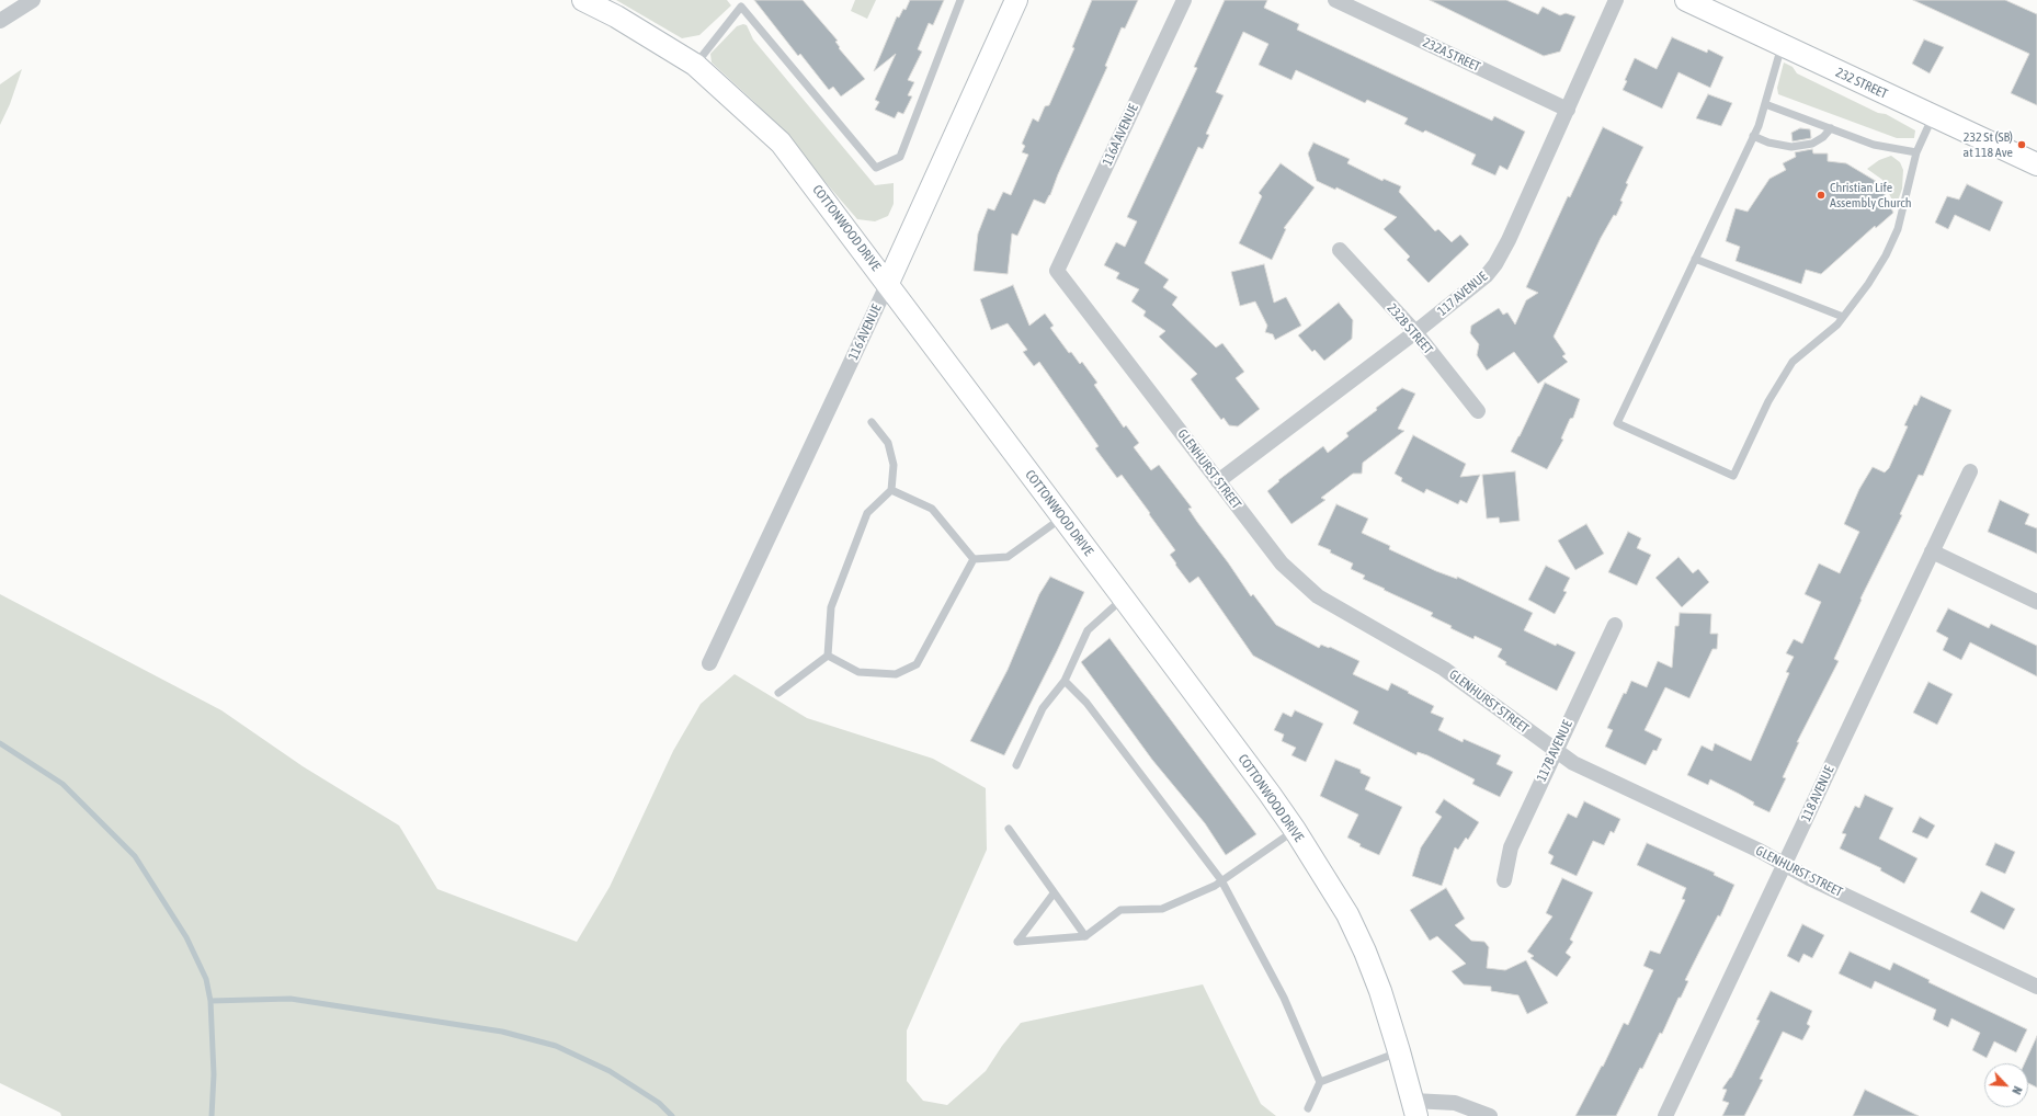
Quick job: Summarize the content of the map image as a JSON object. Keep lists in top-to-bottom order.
{
  "streets": {
    "street": [
      "232A STREET",
      "232 STREET",
      "116A AVENUE",
      "COTTONWOOD DRIVE",
      "117 AVENUE",
      "232B STREET",
      "116 AVENUE",
      "GLENHURST STREET",
      "117B AVENUE",
      "118 AVENUE"
    ]
  },
  "crossings": [
    ["232A STREET", "117 AVENUE"],
    ["116A AVENUE", "GLENHURST STREET"],
    ["COTTONWOOD DRIVE", "116 AVENUE"],
    ["117 AVENUE", "232B STREET"],
    ["117 AVENUE", "GLENHURST STREET"],
    ["GLENHURST STREET", "117B AVENUE"],
    ["GLENHURST STREET", "118 AVENUE"]
  ],
  "places": ["232 St (SB) at 118 Ave", "Christian Life Assembly Church"],
  "north": "bottom right"
}
